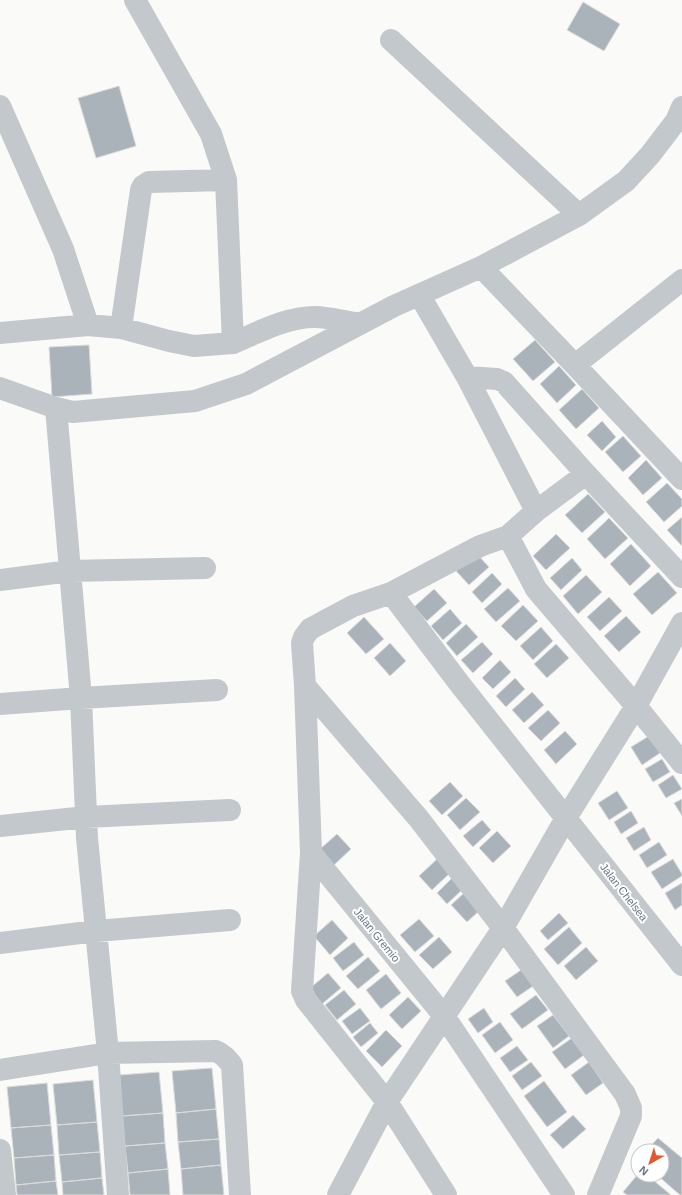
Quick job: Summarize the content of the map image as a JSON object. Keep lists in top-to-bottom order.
{
  "streets": {
    "street": ["Jalan Chelsea", "Jalan Gremio"]
  },
  "north": "bottom left"
}
